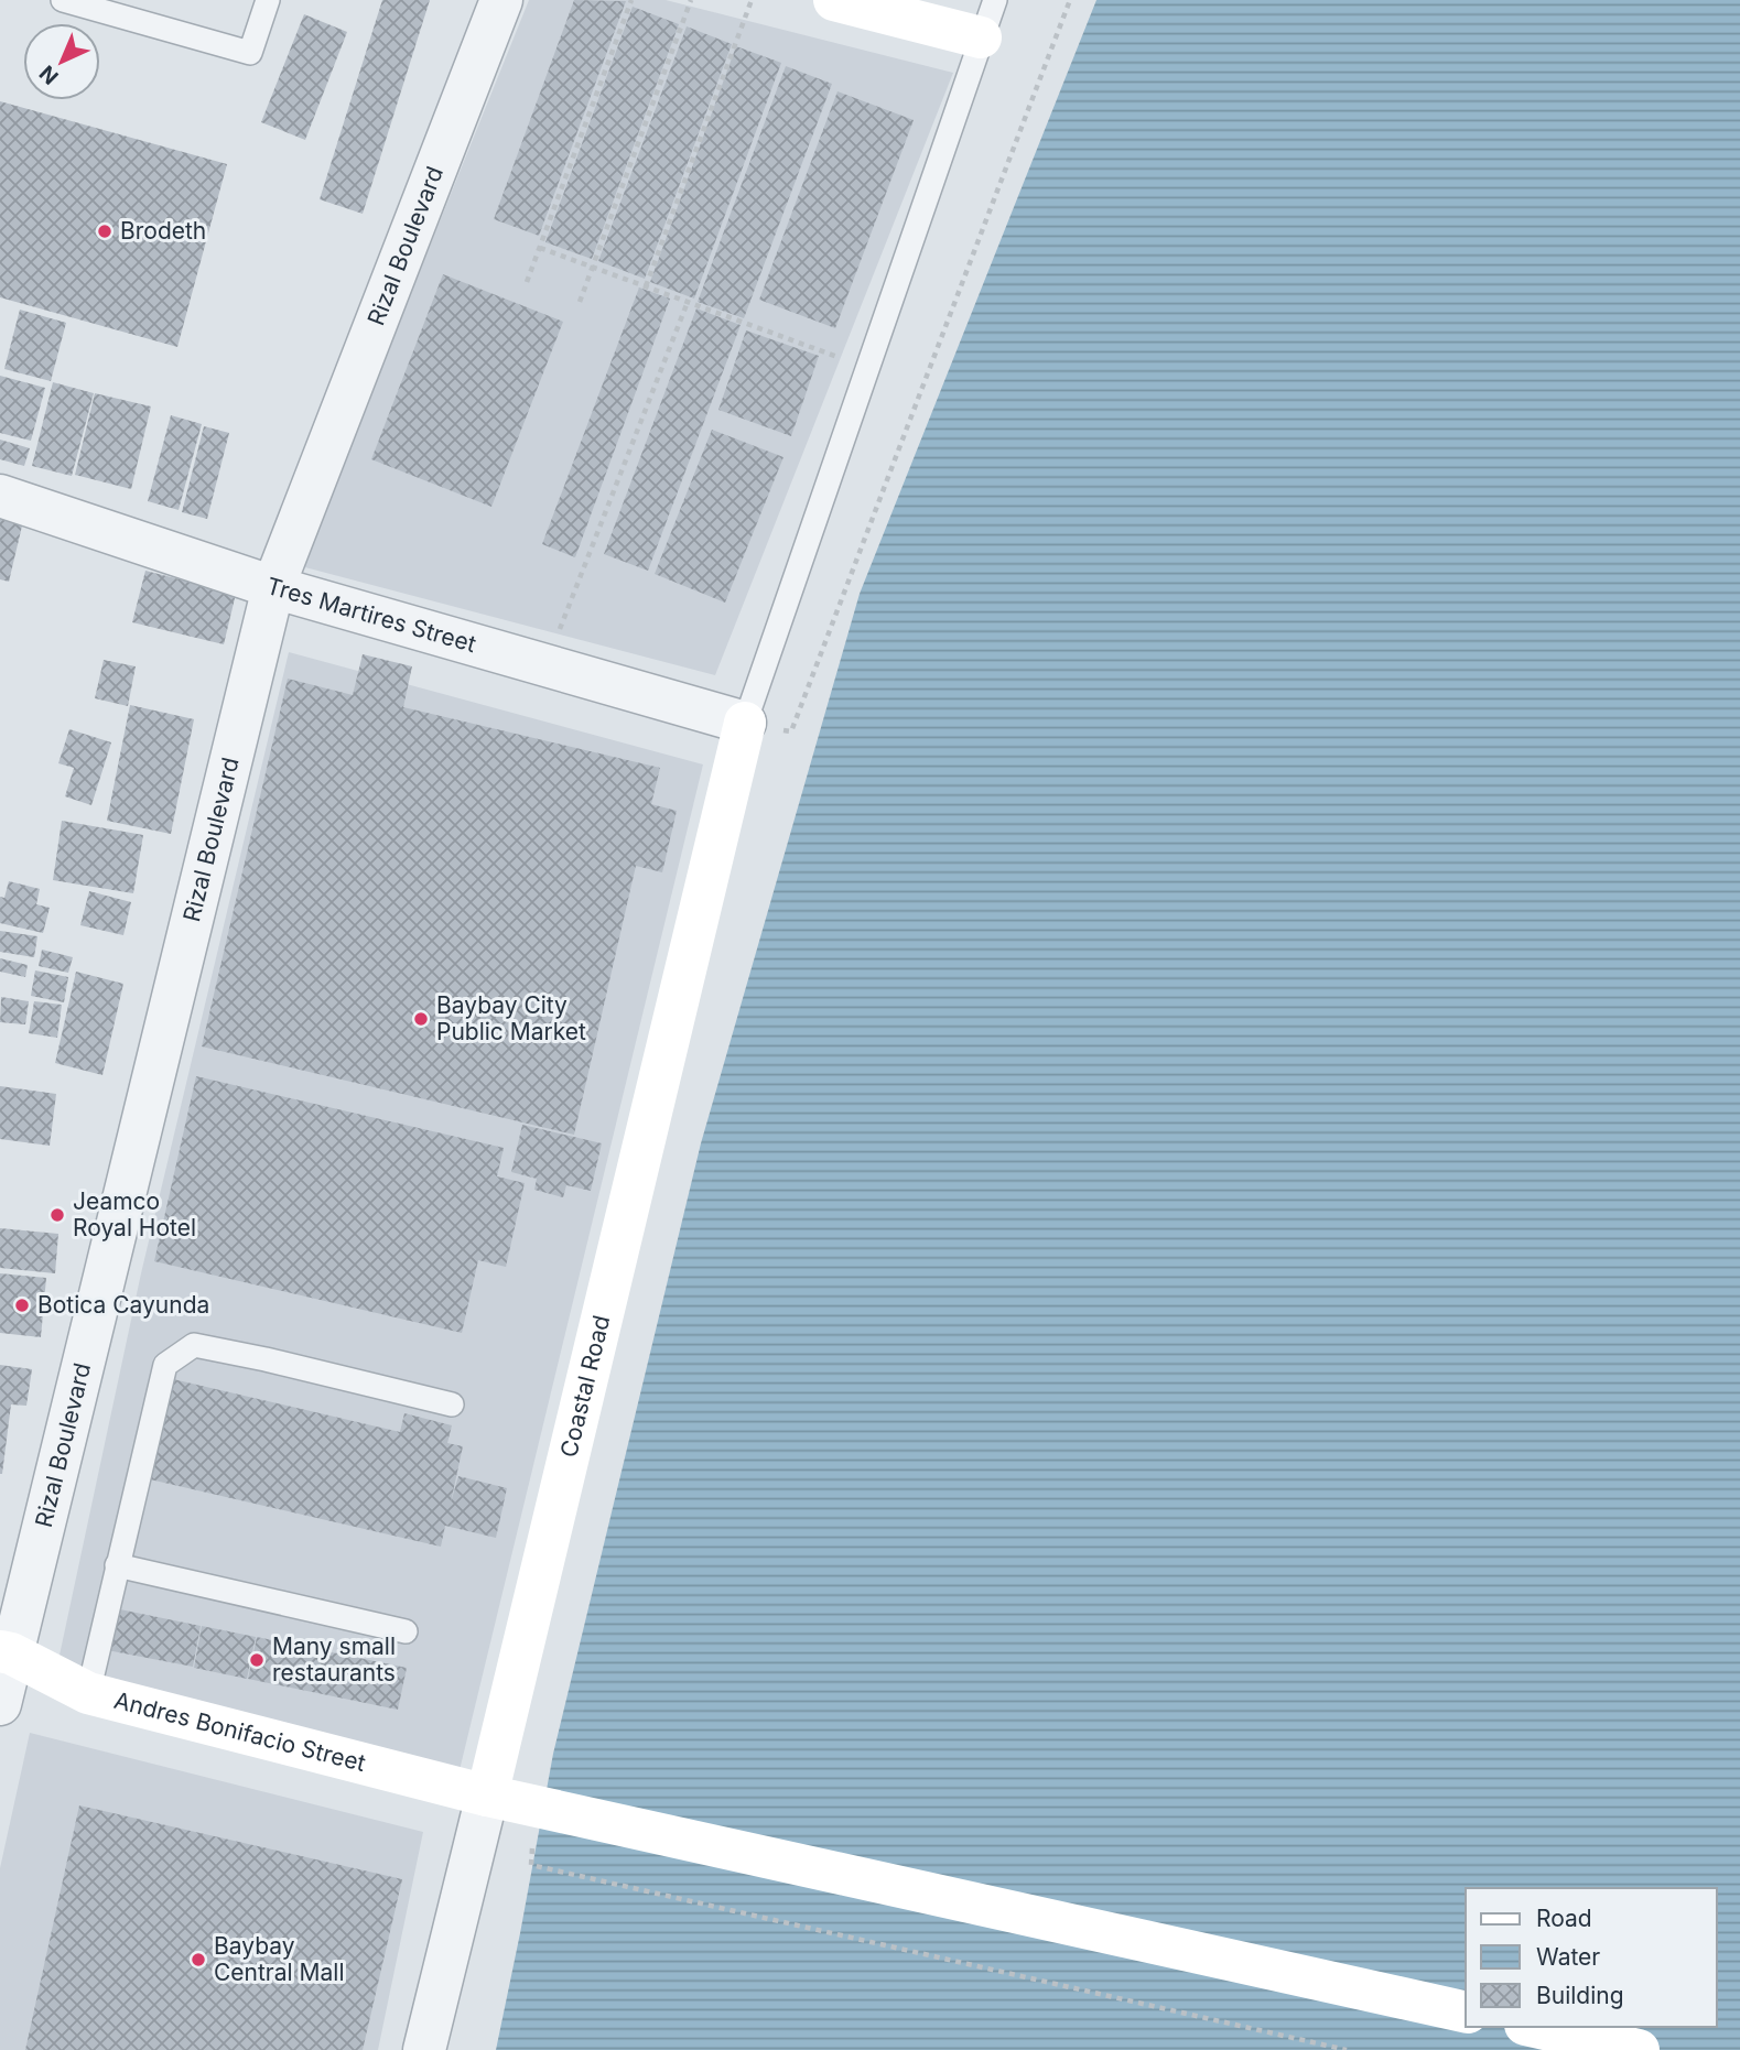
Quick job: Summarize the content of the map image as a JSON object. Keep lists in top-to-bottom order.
{
  "streets": {
    "street": [
      "Rizal Boulevard",
      "Tres Martires Street",
      "Coastal Road",
      "Andres Bonifacio Street"
    ]
  },
  "crossings": [
    ["Rizal Boulevard", "Tres Martires Street"],
    ["Rizal Boulevard", "Andres Bonifacio Street"],
    ["Tres Martires Street", "Coastal Road"],
    ["Coastal Road", "Andres Bonifacio Street"]
  ],
  "places": [
    "Brodeth",
    "Baybay City Public Market",
    "Jeamco Royal Hotel",
    "Botica Cayunda",
    "Many small restaurants",
    "Baybay Central Mall"
  ],
  "legend": ["Road", "Water", "Building"],
  "north": "bottom left"
}
